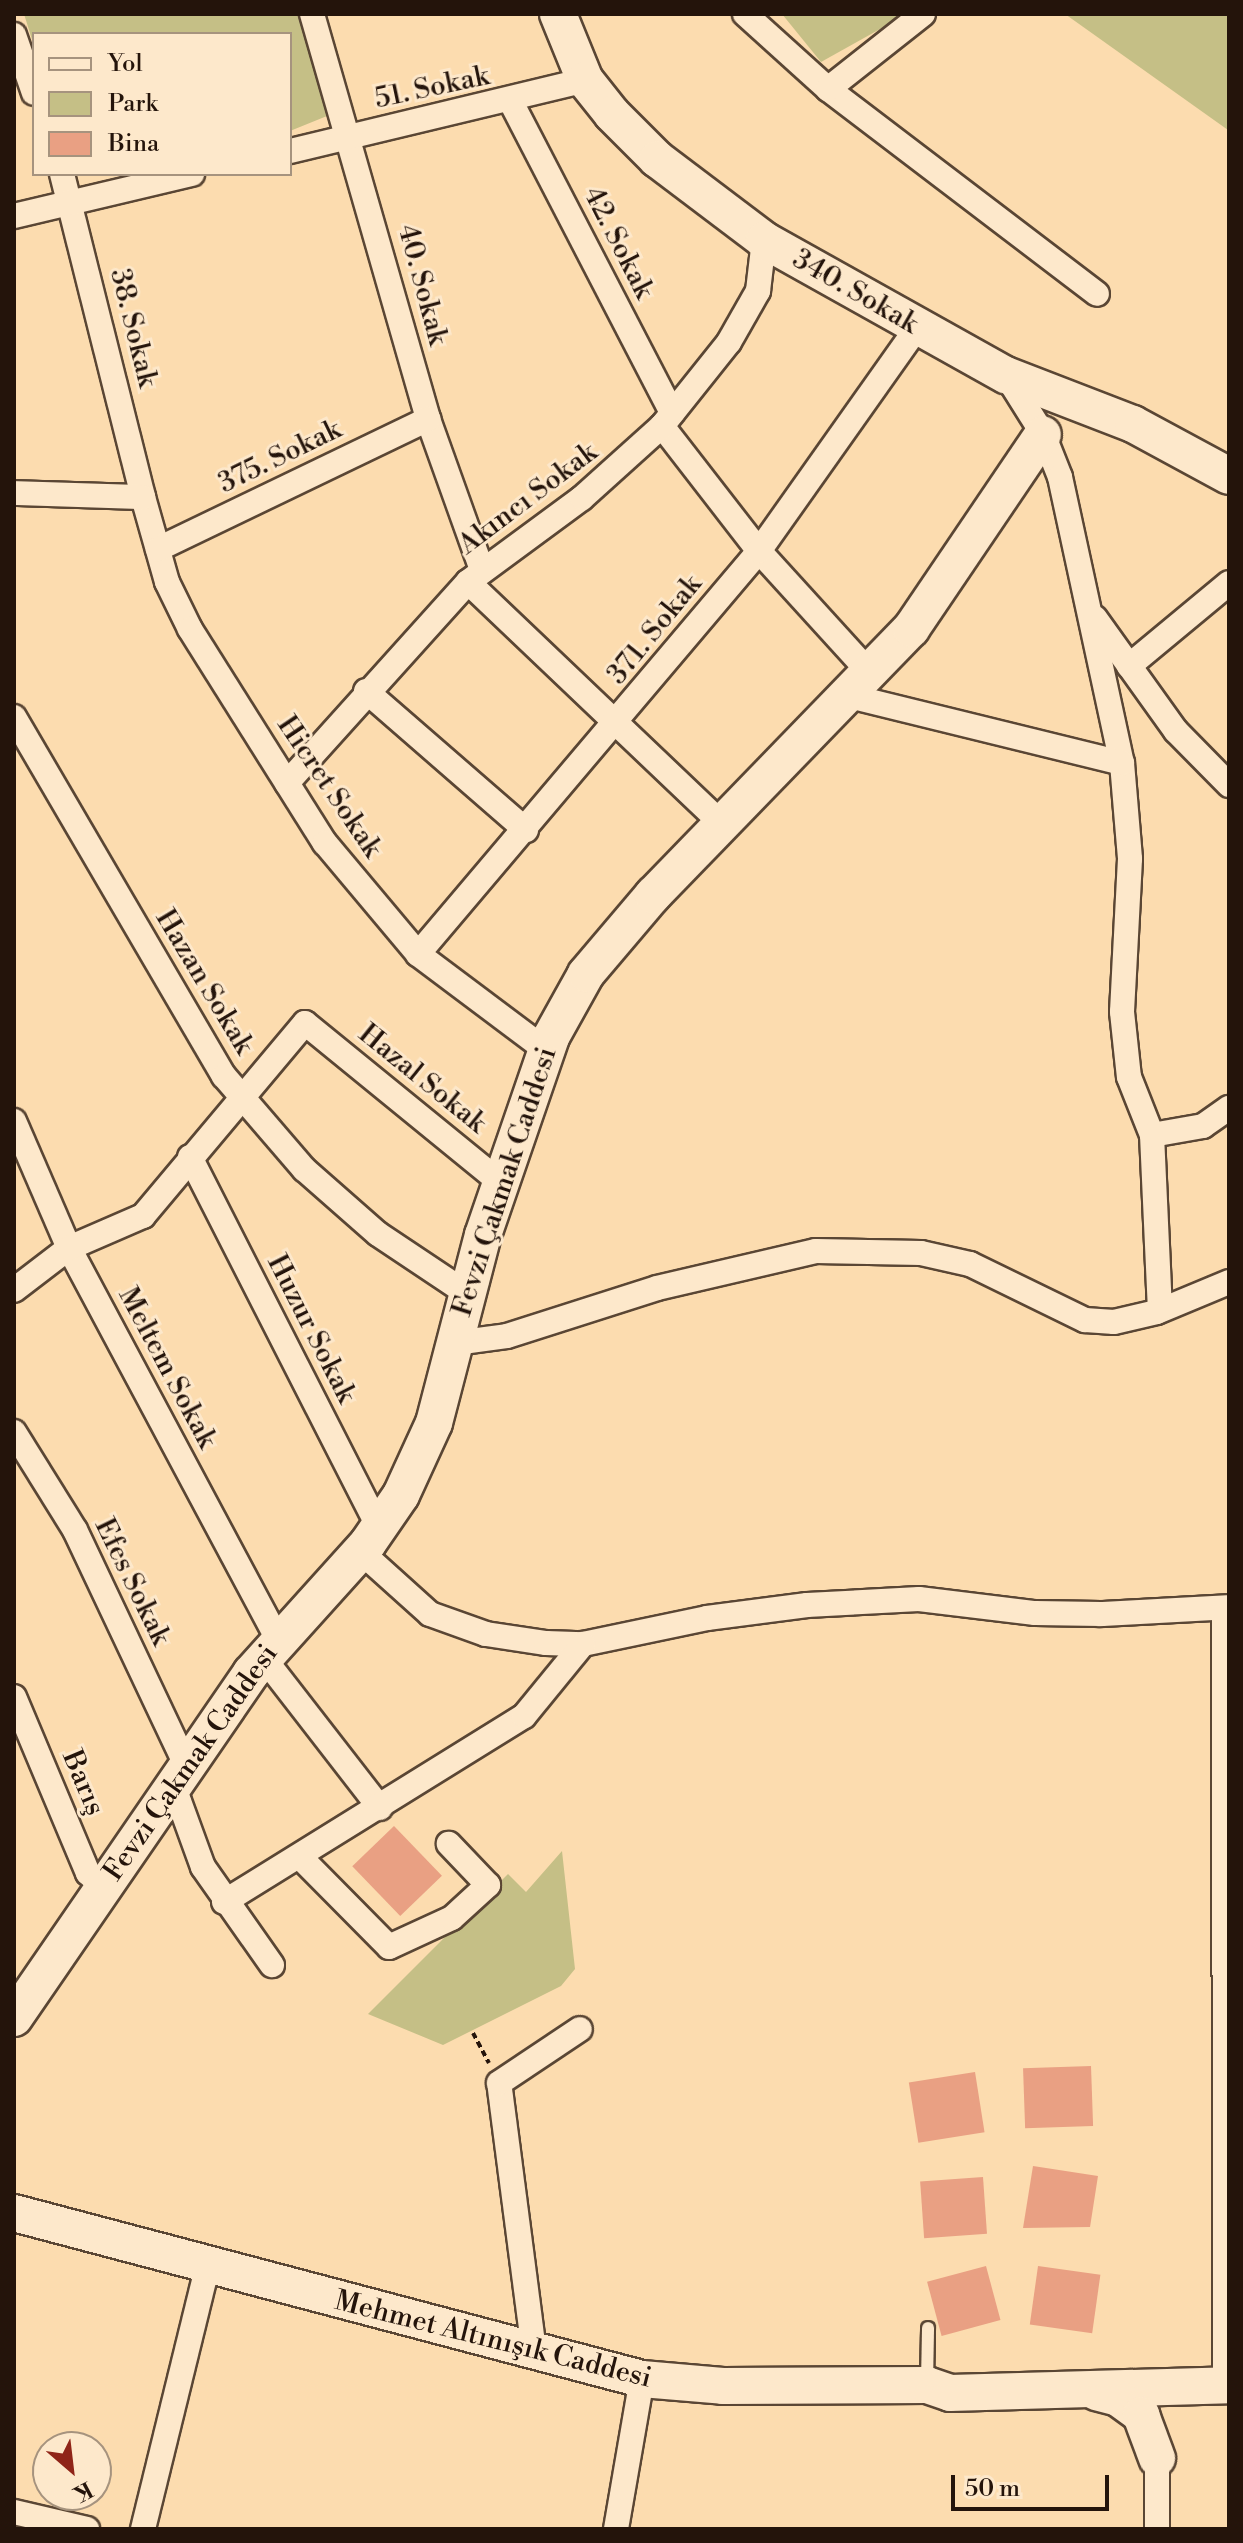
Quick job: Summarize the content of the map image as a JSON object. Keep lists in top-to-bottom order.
{
  "streets": {
    "street": [
      "51. Sokak",
      "42. Sokak",
      "40. Sokak",
      "340. Sokak",
      "38. Sokak",
      "375. Sokak",
      "Akıncı Sokak",
      "371. Sokak",
      "Hicret Sokak",
      "Hazan Sokak",
      "Hazal Sokak",
      "Fevzi Çakmak Caddesi",
      "Huzur Sokak",
      "Meltem Sokak",
      "Efes Sokak",
      "Barış",
      "Mehmet Altınışık Caddesi"
    ]
  },
  "crossings": [
    ["51. Sokak", "42. Sokak"],
    ["51. Sokak", "40. Sokak"],
    ["51. Sokak", "340. Sokak"],
    ["42. Sokak", "Akıncı Sokak"],
    ["42. Sokak", "371. Sokak"],
    ["42. Sokak", "Fevzi Çakmak Caddesi"],
    ["40. Sokak", "375. Sokak"],
    ["40. Sokak", "Akıncı Sokak"],
    ["340. Sokak", "Akıncı Sokak"],
    ["340. Sokak", "371. Sokak"],
    ["38. Sokak", "Hicret Sokak"],
    ["375. Sokak", "Hicret Sokak"],
    ["Akıncı Sokak", "Hicret Sokak"],
    ["371. Sokak", "Hicret Sokak"],
    ["Hicret Sokak", "Fevzi Çakmak Caddesi"],
    ["Hazan Sokak", "Hazal Sokak"],
    ["Hazan Sokak", "Fevzi Çakmak Caddesi"],
    ["Hazal Sokak", "Fevzi Çakmak Caddesi"],
    ["Fevzi Çakmak Caddesi", "Huzur Sokak"],
    ["Fevzi Çakmak Caddesi", "Meltem Sokak"],
    ["Fevzi Çakmak Caddesi", "Efes Sokak"],
    ["Fevzi Çakmak Caddesi", "Barış"]
  ],
  "legend": ["Yol", "Park", "Bina"],
  "scale_bar": "50 m",
  "north": "bottom right"
}
